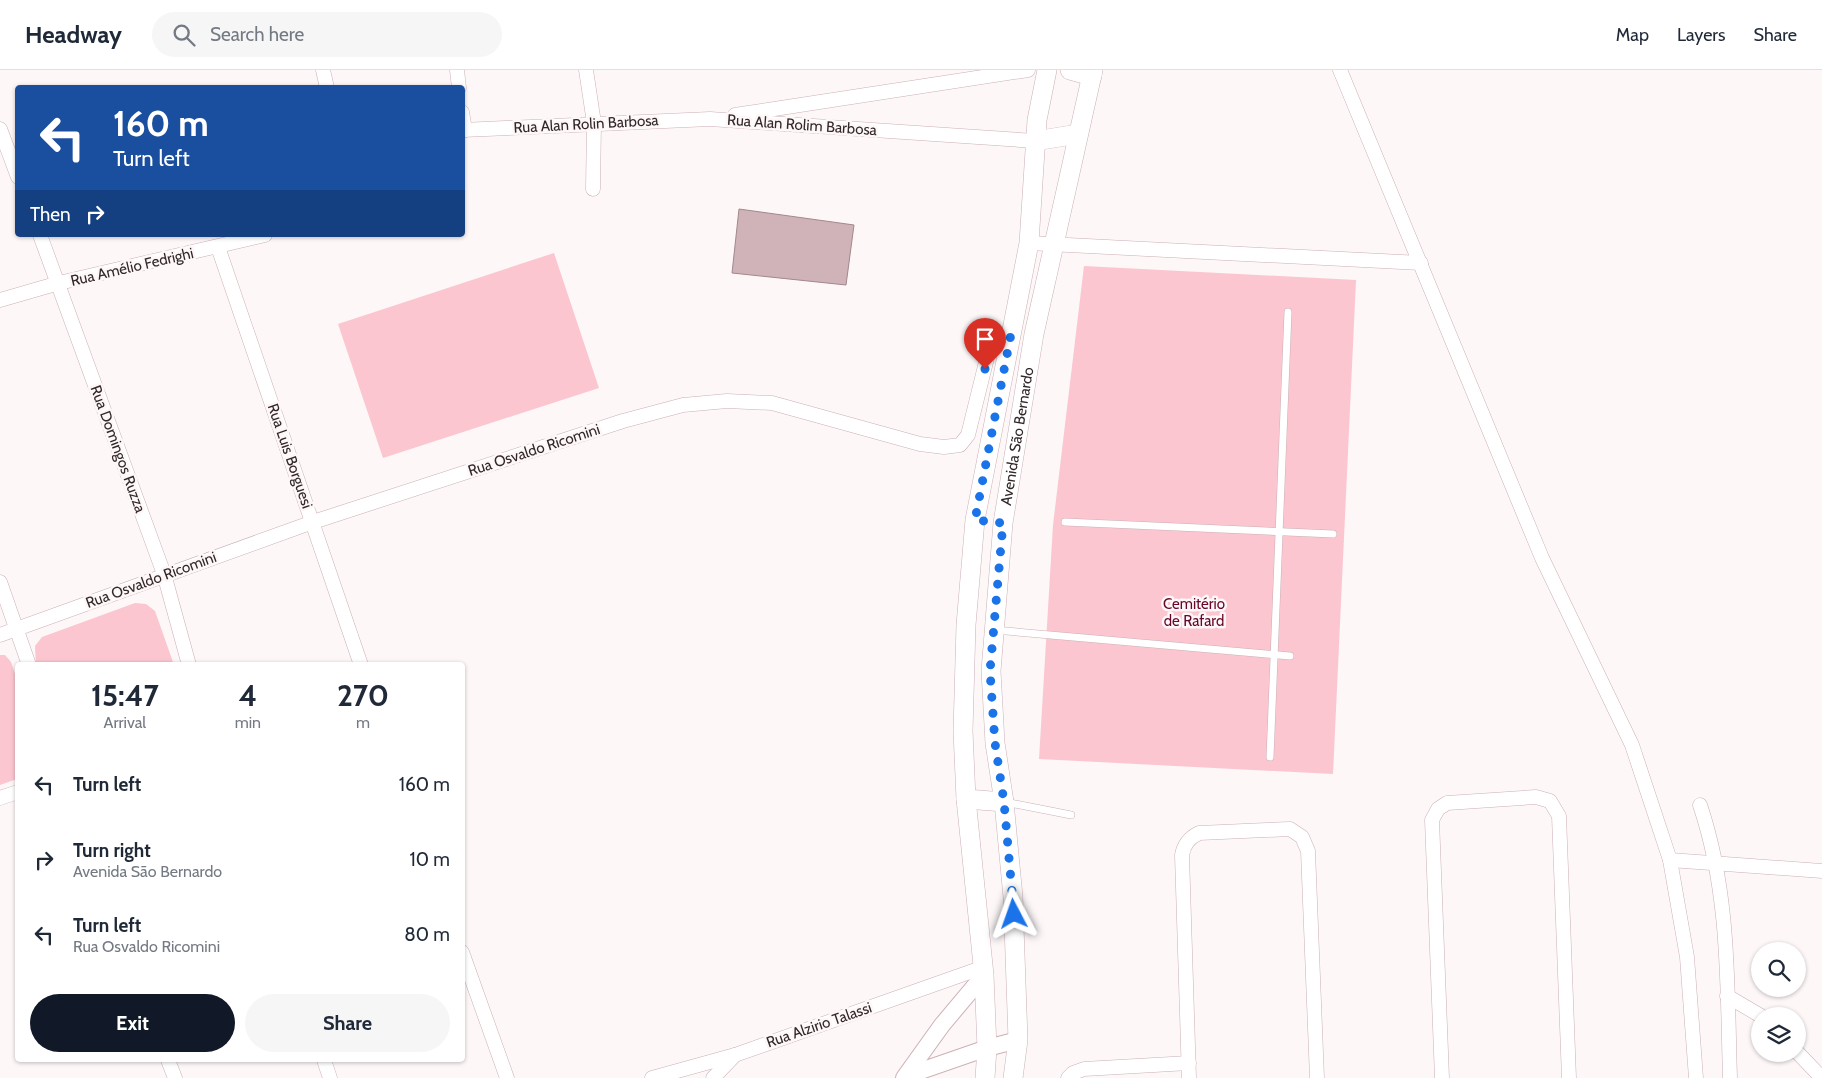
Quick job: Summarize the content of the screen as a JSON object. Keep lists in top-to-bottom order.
{
  "streets": {
    "main road": ["Avenida São Bernardo"],
    "street": [
      "Rua Alan Rolin Barbosa",
      "Rua Alan Rolim Barbosa",
      "Rua Amélio Fedrighi",
      "Rua Domingos Ruzza",
      "Rua Osvaldo Ricomini",
      "Rua Luis Borguesi",
      "Rua Alzirio Talassi"
    ]
  },
  "crossings": [
    ["Rua Alan Rolin Barbosa", "Rua Alan Rolim Barbosa"],
    ["Rua Alan Rolim Barbosa", "Avenida São Bernardo"],
    ["Rua Amélio Fedrighi", "Rua Domingos Ruzza"],
    ["Rua Amélio Fedrighi", "Rua Luis Borguesi"],
    ["Avenida São Bernardo", "Rua Osvaldo Ricomini"],
    ["Avenida São Bernardo", "Rua Alzirio Talassi"],
    ["Rua Domingos Ruzza", "Rua Osvaldo Ricomini"],
    ["Rua Osvaldo Ricomini", "Rua Luis Borguesi"]
  ],
  "parks": ["Cemitério de Rafard"],
  "page": {
    "header": "Headway",
    "search": "Search here",
    "nav": ["Map", "Layers", "Share"],
    "turn": ["160 m", "Turn left"],
    "then": "Then",
    "eta": [
      "15:47",
      "Arrival",
      "4",
      "min",
      "270",
      "m"
    ],
    "list": [
      {
        "name": "Turn left",
        "value": "160 m"
      },
      {
        "name": "Turn right",
        "note": "Avenida São Bernardo",
        "value": "10 m"
      },
      {
        "name": "Turn left",
        "note": "Rua Osvaldo Ricomini",
        "value": "80 m"
      }
    ],
    "buttons": ["Exit", "Share"]
  }
}
